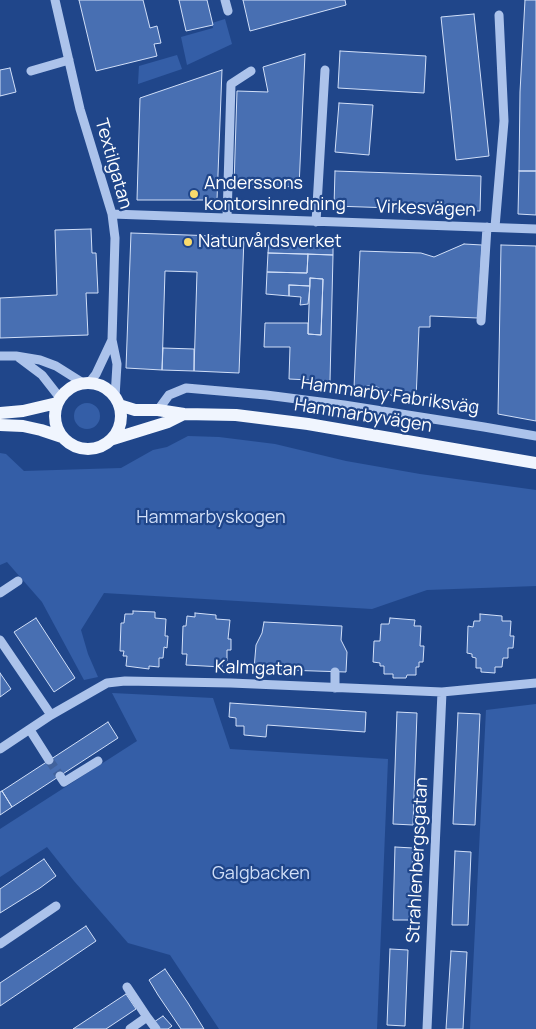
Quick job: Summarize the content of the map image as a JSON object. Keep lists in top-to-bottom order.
{
  "streets": {
    "main road": ["Hammarbyvägen"],
    "street": [
      "Textilgatan",
      "Virkesvägen",
      "Hammarby Fabriksväg",
      "Kalmgatan",
      "Strahlenbergsgatan"
    ]
  },
  "crossings": [
    ["Textilgatan", "Virkesvägen"],
    ["Textilgatan", "Hammarbyvägen"],
    ["Hammarby Fabriksväg", "Hammarbyvägen"],
    ["Kalmgatan", "Strahlenbergsgatan"]
  ],
  "parks": ["Hammarbyskogen", "Galgbacken"],
  "places": ["Anderssons kontorsinredning", "Naturvårdsverket"]
}
